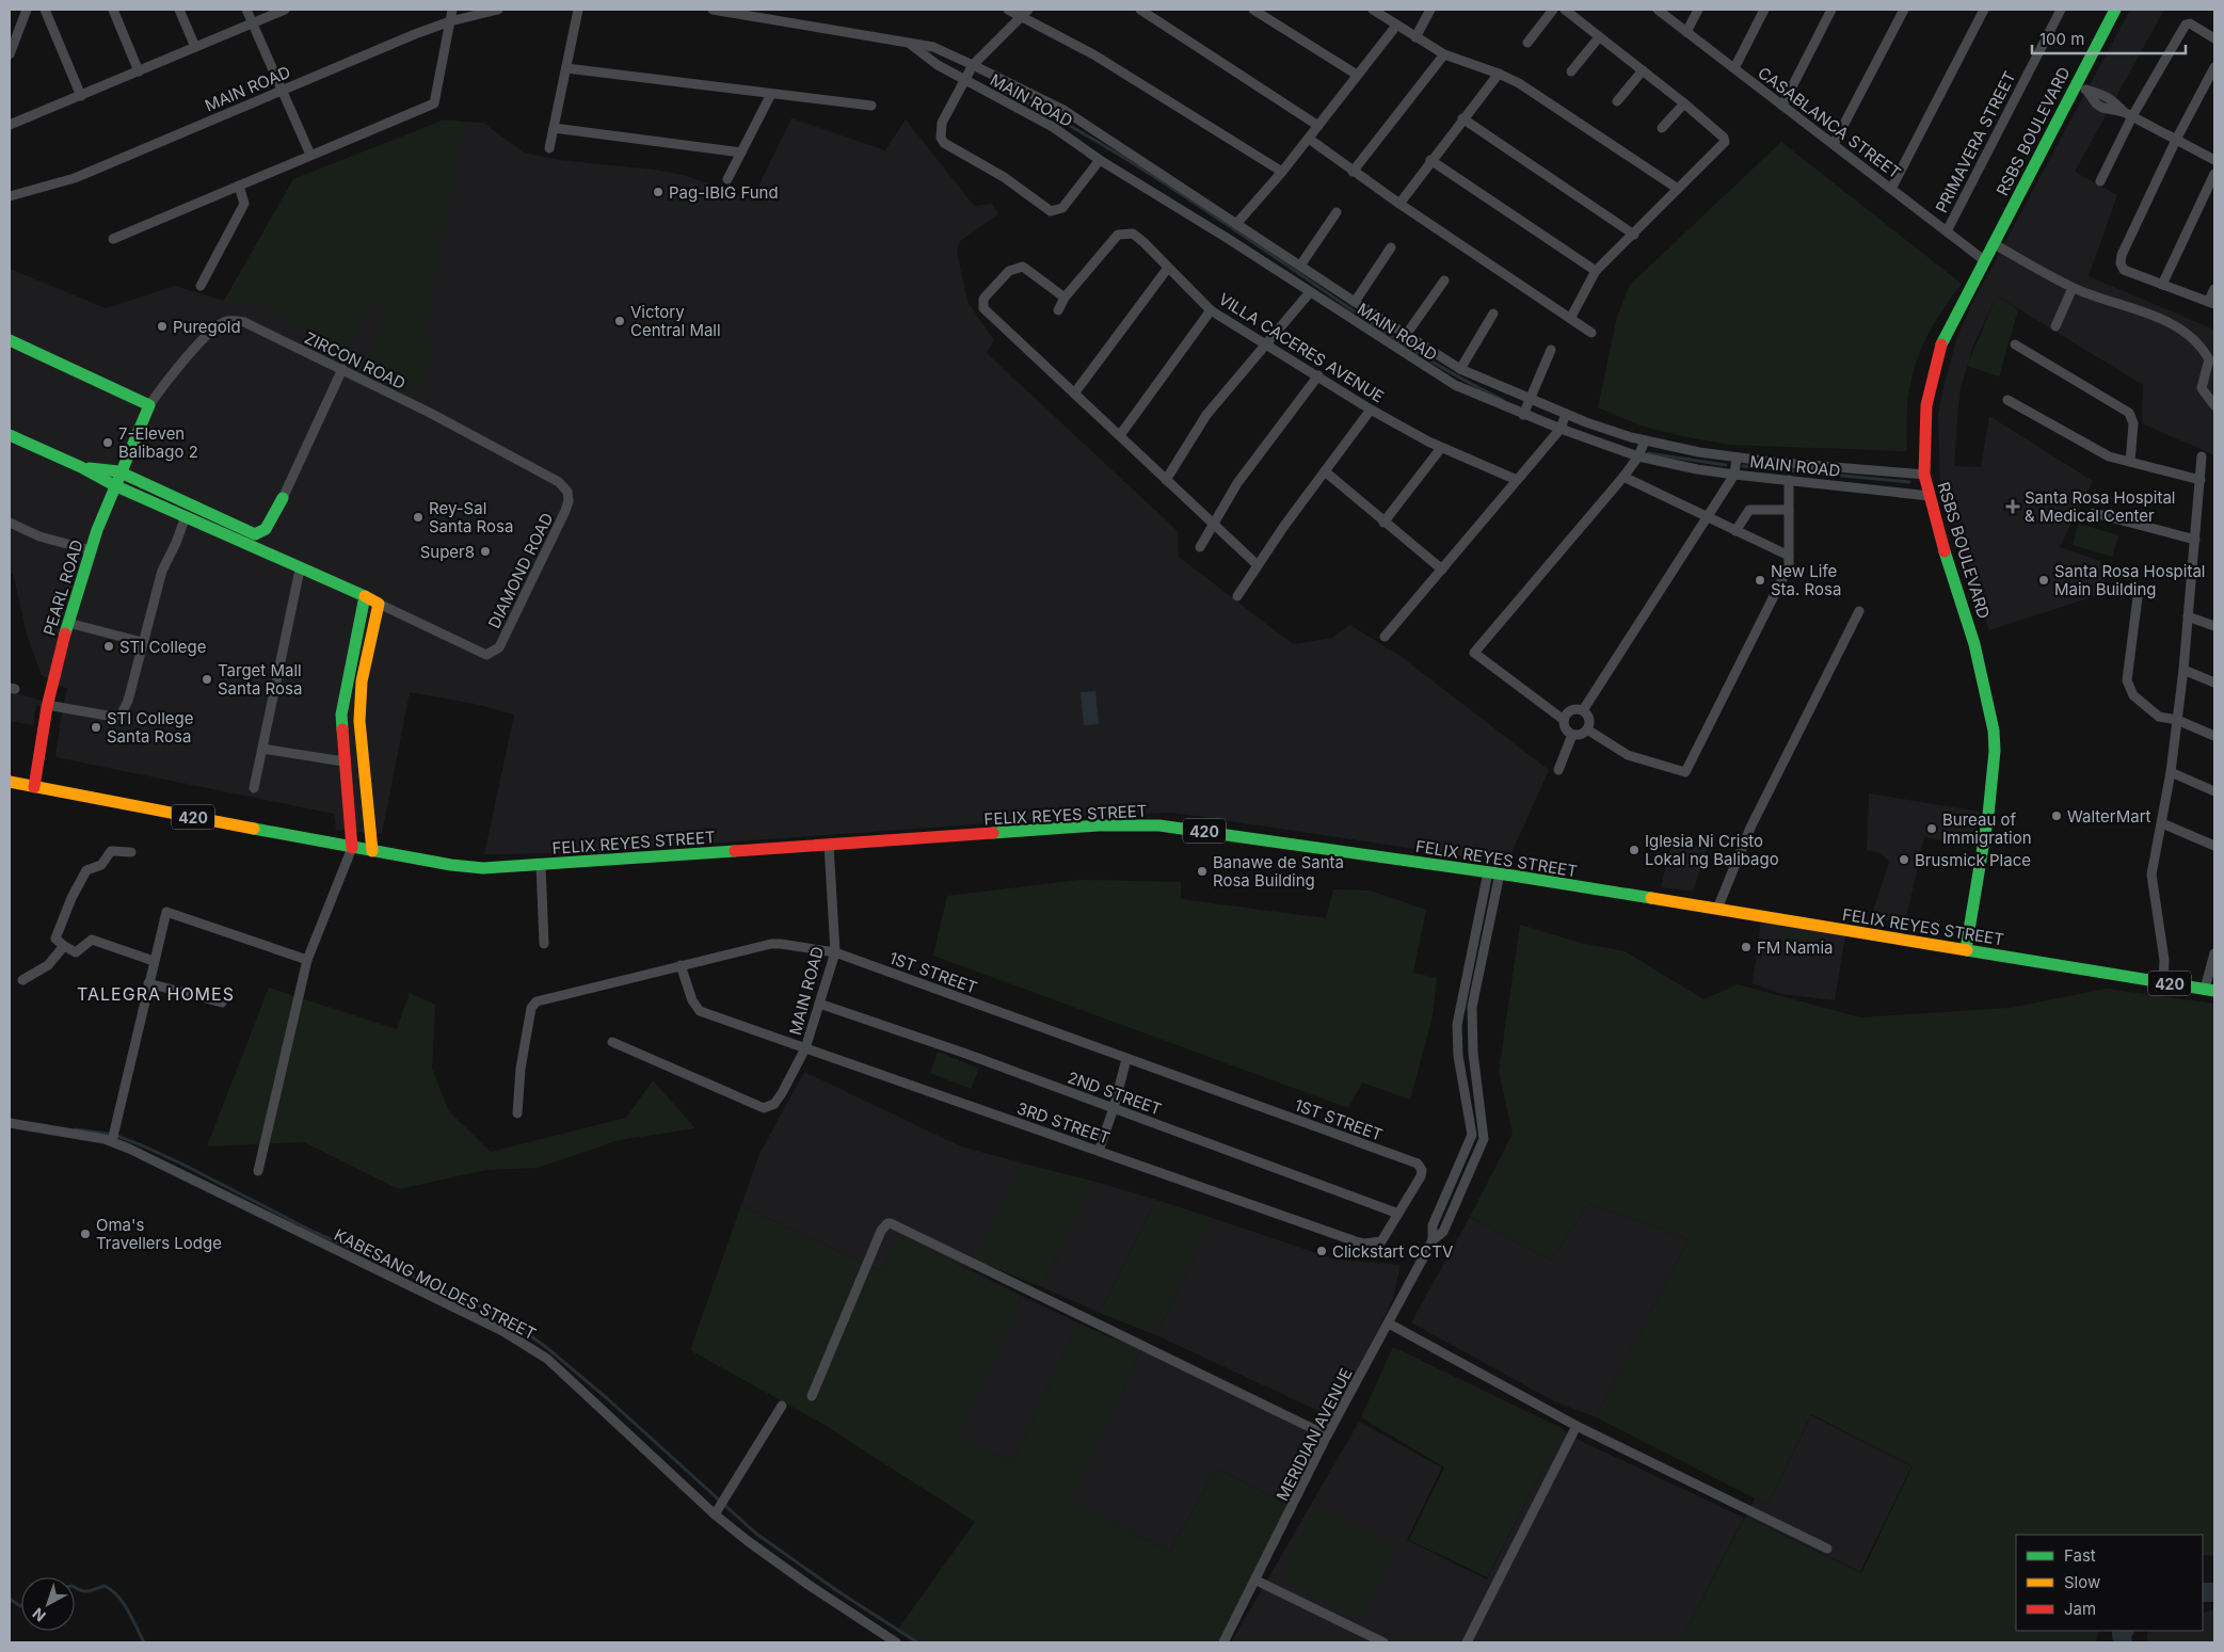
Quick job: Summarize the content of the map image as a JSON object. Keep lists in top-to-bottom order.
{
  "streets": {
    "street": [
      "MAIN ROAD",
      "CASABLANCA STREET",
      "RSBS BOULEVARD",
      "PRIMAVERA STREET",
      "VILLA CACERES AVENUE",
      "ZIRCON ROAD",
      "DIAMOND ROAD",
      "PEARL ROAD",
      "FELIX REYES STREET",
      "420",
      "1ST STREET",
      "2ND STREET",
      "3RD STREET",
      "KABESANG MOLDES STREET",
      "MERIDIAN AVENUE"
    ]
  },
  "crossings": [
    ["MAIN ROAD", "RSBS BOULEVARD"],
    ["MAIN ROAD", "FELIX REYES STREET"],
    ["MAIN ROAD", "1ST STREET"],
    ["MAIN ROAD", "2ND STREET"],
    ["MAIN ROAD", "3RD STREET"],
    ["CASABLANCA STREET", "RSBS BOULEVARD"],
    ["CASABLANCA STREET", "PRIMAVERA STREET"],
    ["RSBS BOULEVARD", "FELIX REYES STREET"],
    ["ZIRCON ROAD", "DIAMOND ROAD"],
    ["ZIRCON ROAD", "PEARL ROAD"],
    ["PEARL ROAD", "FELIX REYES STREET"],
    ["FELIX REYES STREET", "MERIDIAN AVENUE"],
    ["1ST STREET", "3RD STREET"],
    ["2ND STREET", "3RD STREET"]
  ],
  "districts": ["TALEGRA HOMES"],
  "places": {
    "other": [
      "Pag-IBIG Fund",
      "Victory Central Mall",
      "Puregold",
      "7-Eleven Balibago 2",
      "Rey-Sal Santa Rosa",
      "Super8",
      "New Life Sta. Rosa",
      "Santa Rosa Hospital Main Building",
      "STI College",
      "Target Mall Santa Rosa",
      "STI College Santa Rosa",
      "WalterMart",
      "Bureau of Immigration",
      "Iglesia Ni Cristo Lokal ng Balibago",
      "Brusmick Place",
      "Banawe de Santa Rosa Building",
      "FM Namia",
      "Oma's Travellers Lodge",
      "Clickstart CCTV"
    ],
    "health": ["Santa Rosa Hospital & Medical Center"]
  },
  "legend": ["Fast", "Slow", "Jam"],
  "scale_bar": "100 m",
  "north": "bottom left"
}
